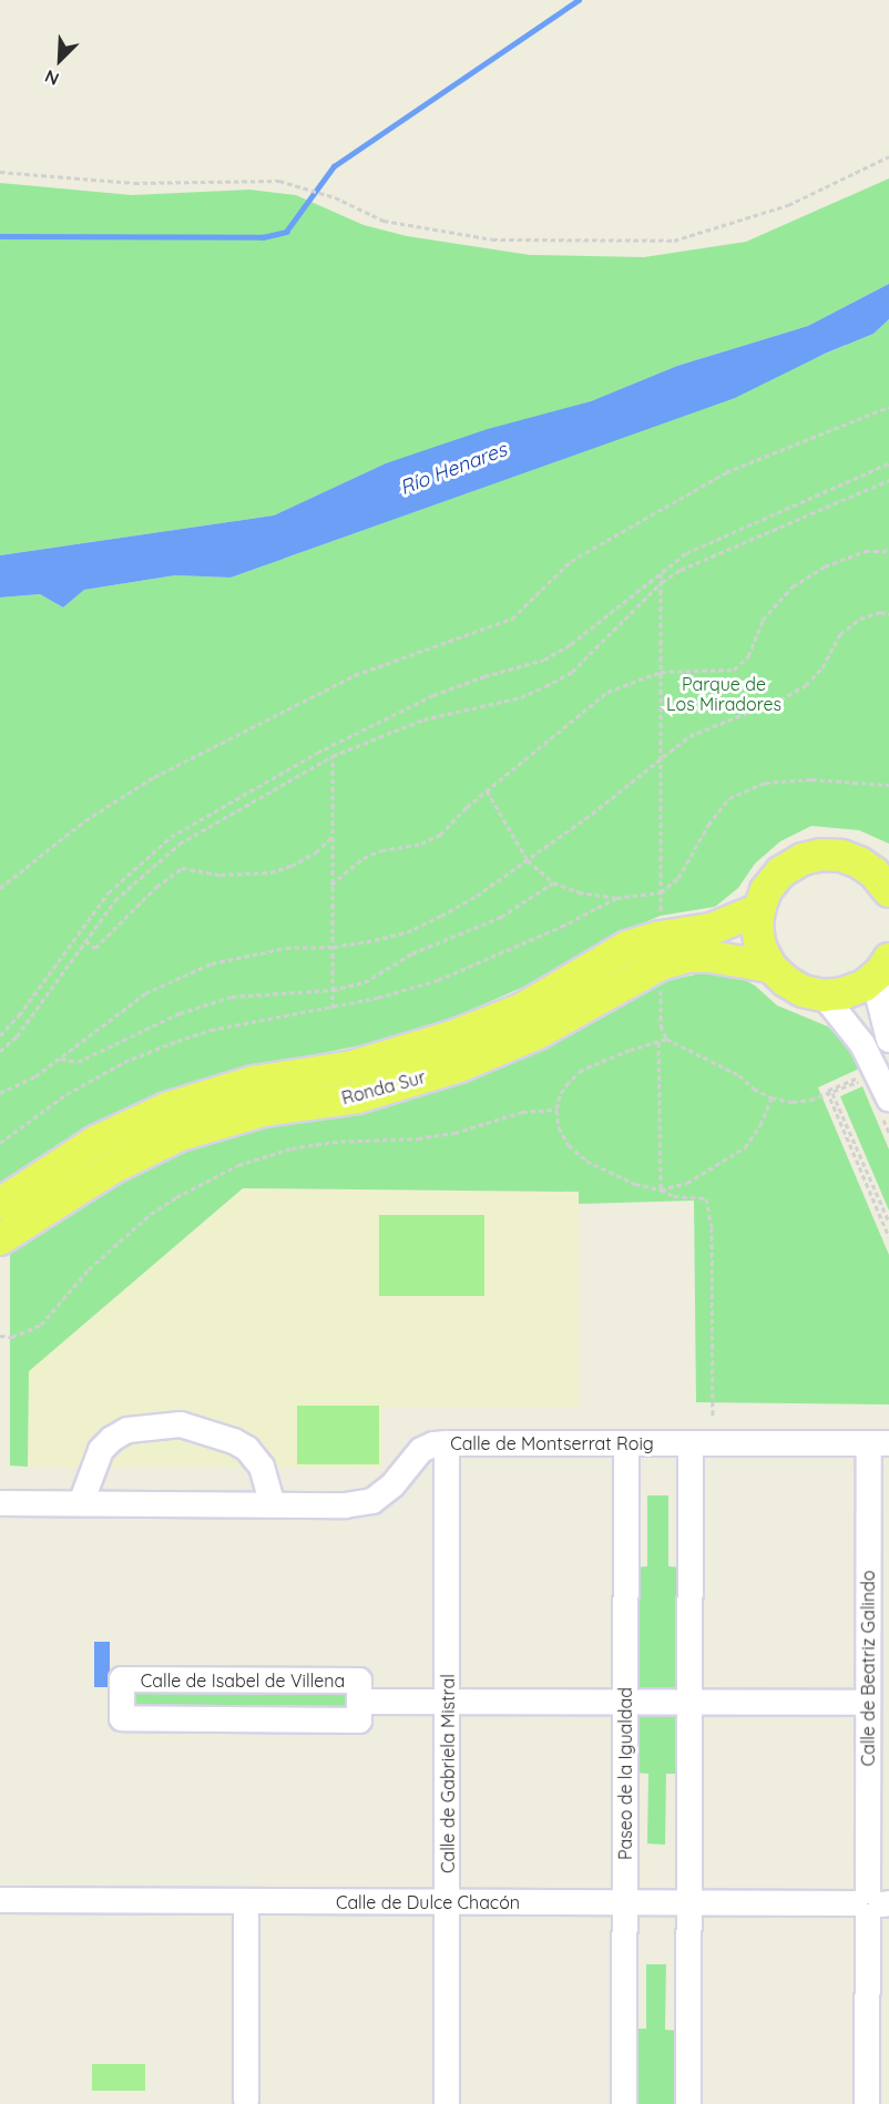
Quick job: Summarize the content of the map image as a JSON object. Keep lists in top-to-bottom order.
{
  "streets": {
    "main road": ["Ronda Sur"],
    "street": [
      "Calle de Montserrat Roig",
      "Calle de Beatriz Galindo",
      "Calle de Isabel de Villena",
      "Calle de Gabriela Mistral",
      "Paseo de la Igualdad",
      "Calle de Dulce Chacón"
    ]
  },
  "crossings": [
    ["Calle de Montserrat Roig", "Calle de Beatriz Galindo"],
    ["Calle de Montserrat Roig", "Calle de Gabriela Mistral"],
    ["Calle de Montserrat Roig", "Paseo de la Igualdad"],
    ["Calle de Beatriz Galindo", "Calle de Isabel de Villena"],
    ["Calle de Beatriz Galindo", "Calle de Dulce Chacón"],
    ["Calle de Isabel de Villena", "Calle de Gabriela Mistral"],
    ["Calle de Isabel de Villena", "Paseo de la Igualdad"],
    ["Calle de Gabriela Mistral", "Calle de Dulce Chacón"],
    ["Paseo de la Igualdad", "Calle de Dulce Chacón"]
  ],
  "water": ["Río Henares"],
  "parks": ["Parque de Los Miradores"],
  "north": "bottom left"
}
